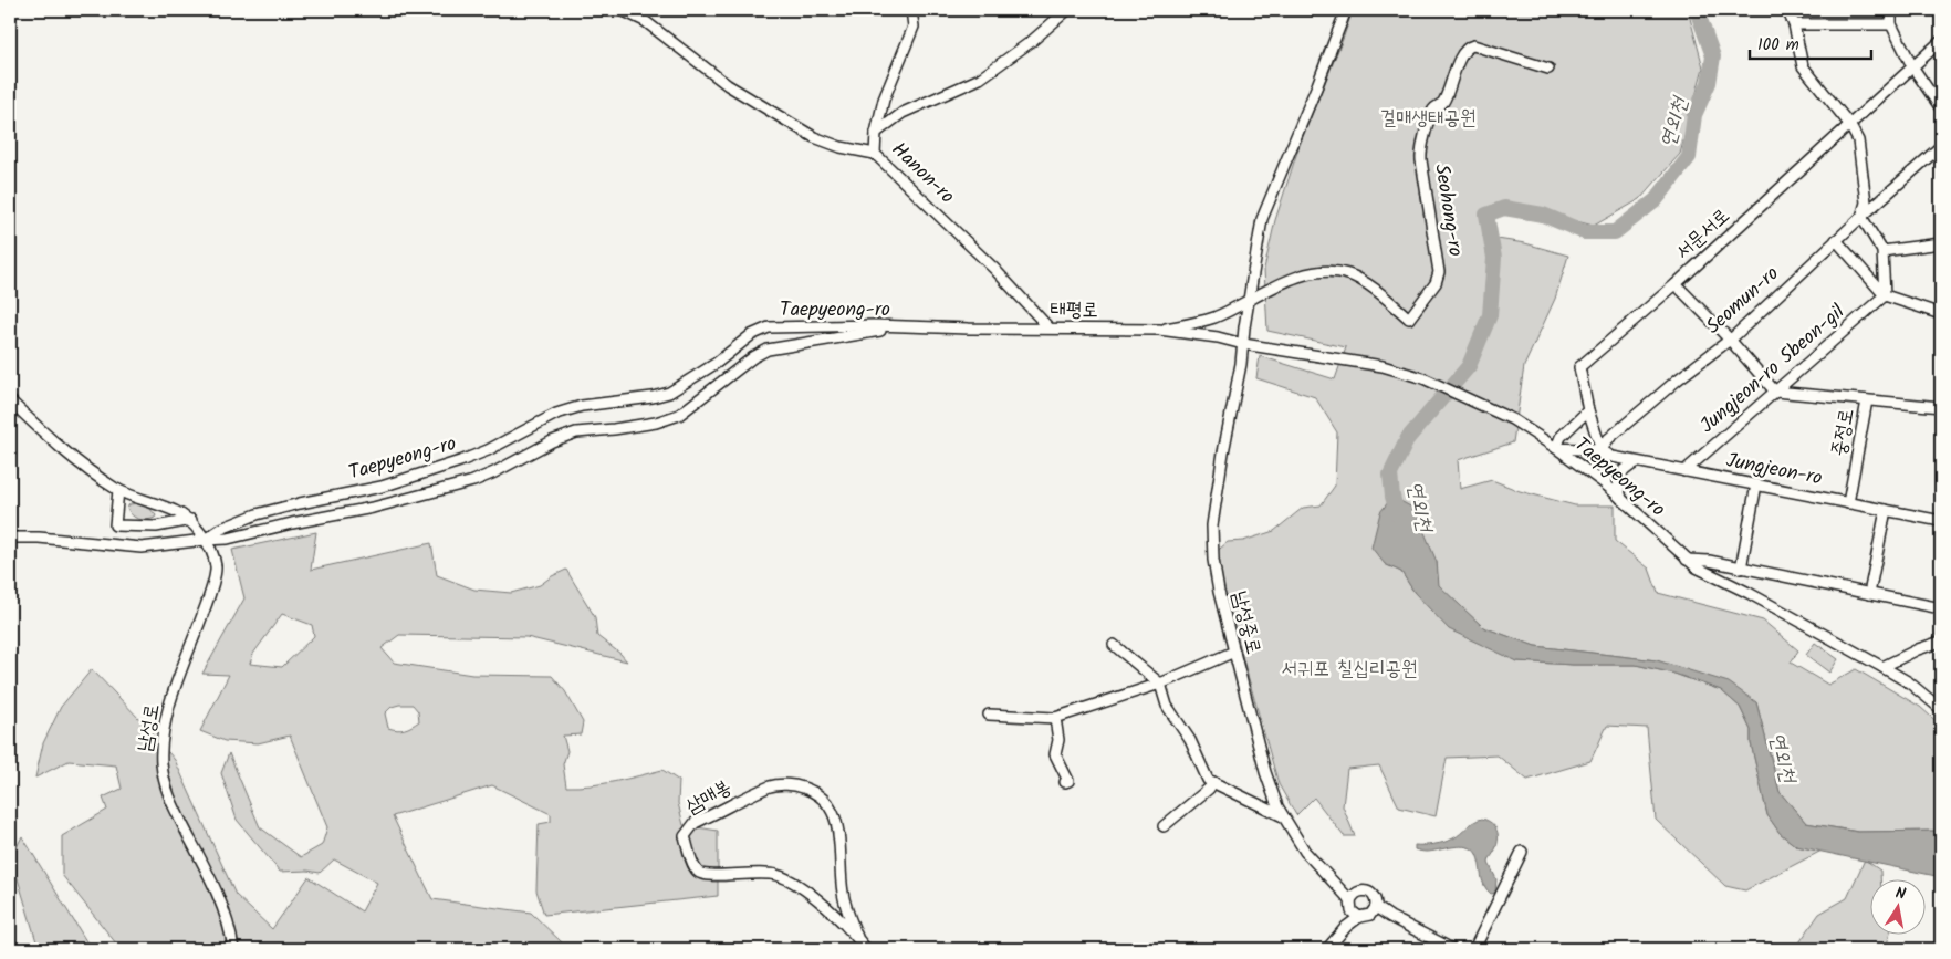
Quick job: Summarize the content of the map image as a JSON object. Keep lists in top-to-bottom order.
{
  "streets": {
    "street": [
      "Hanon-ro",
      "Seohong-ro",
      "서문서로",
      "Seomun-ro",
      "Taepyeong-ro",
      "태평로",
      "Jungjeon-ro 5beon-gil",
      "중정로",
      "Jungjeon-ro",
      "남성중로",
      "남성로",
      "삼매봉"
    ]
  },
  "crossings": [
    ["Hanon-ro", "태평로"],
    ["Seomun-ro", "Jungjeon-ro"],
    ["Taepyeong-ro", "태평로"],
    ["Taepyeong-ro", "남성중로"],
    ["Taepyeong-ro", "남성로"],
    ["태평로", "남성중로"],
    ["Jungjeon-ro 5beon-gil", "Jungjeon-ro"],
    ["중정로", "Jungjeon-ro"]
  ],
  "water": ["연외천"],
  "parks": ["걸매생태공원", "서귀포 칠십리공원"],
  "scale_bar": "100 m",
  "north": "top"
}
